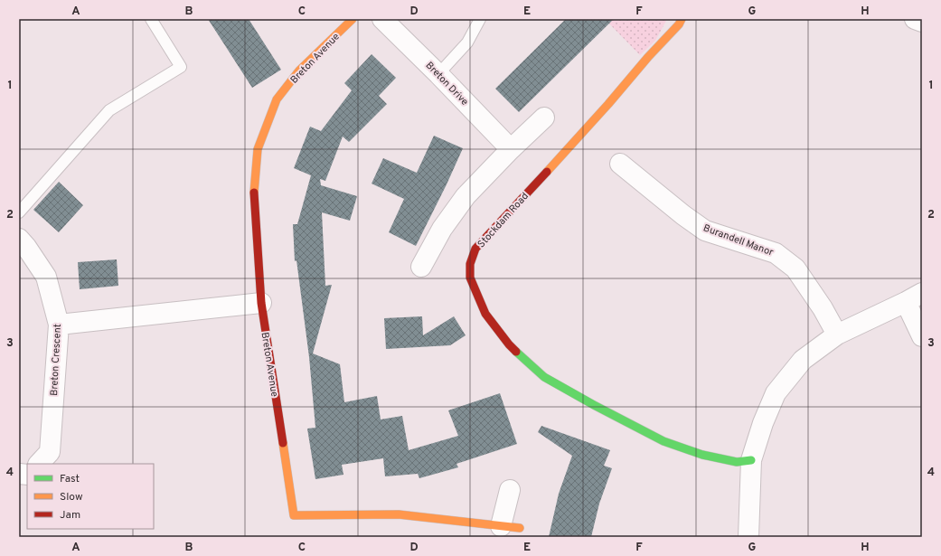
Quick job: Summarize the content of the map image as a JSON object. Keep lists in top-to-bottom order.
{
  "streets": {
    "street": [
      "Breton Avenue",
      "Breton Drive",
      "Stockdam Road",
      "Burandell Manor",
      "Breton Crescent"
    ]
  },
  "legend": ["Fast", "Slow", "Jam"],
  "grid": {
    "columns": [
      "A",
      "B",
      "C",
      "D",
      "E",
      "F",
      "G",
      "H"
    ],
    "rows": [
      "1",
      "2",
      "3",
      "4"
    ]
  }
}
